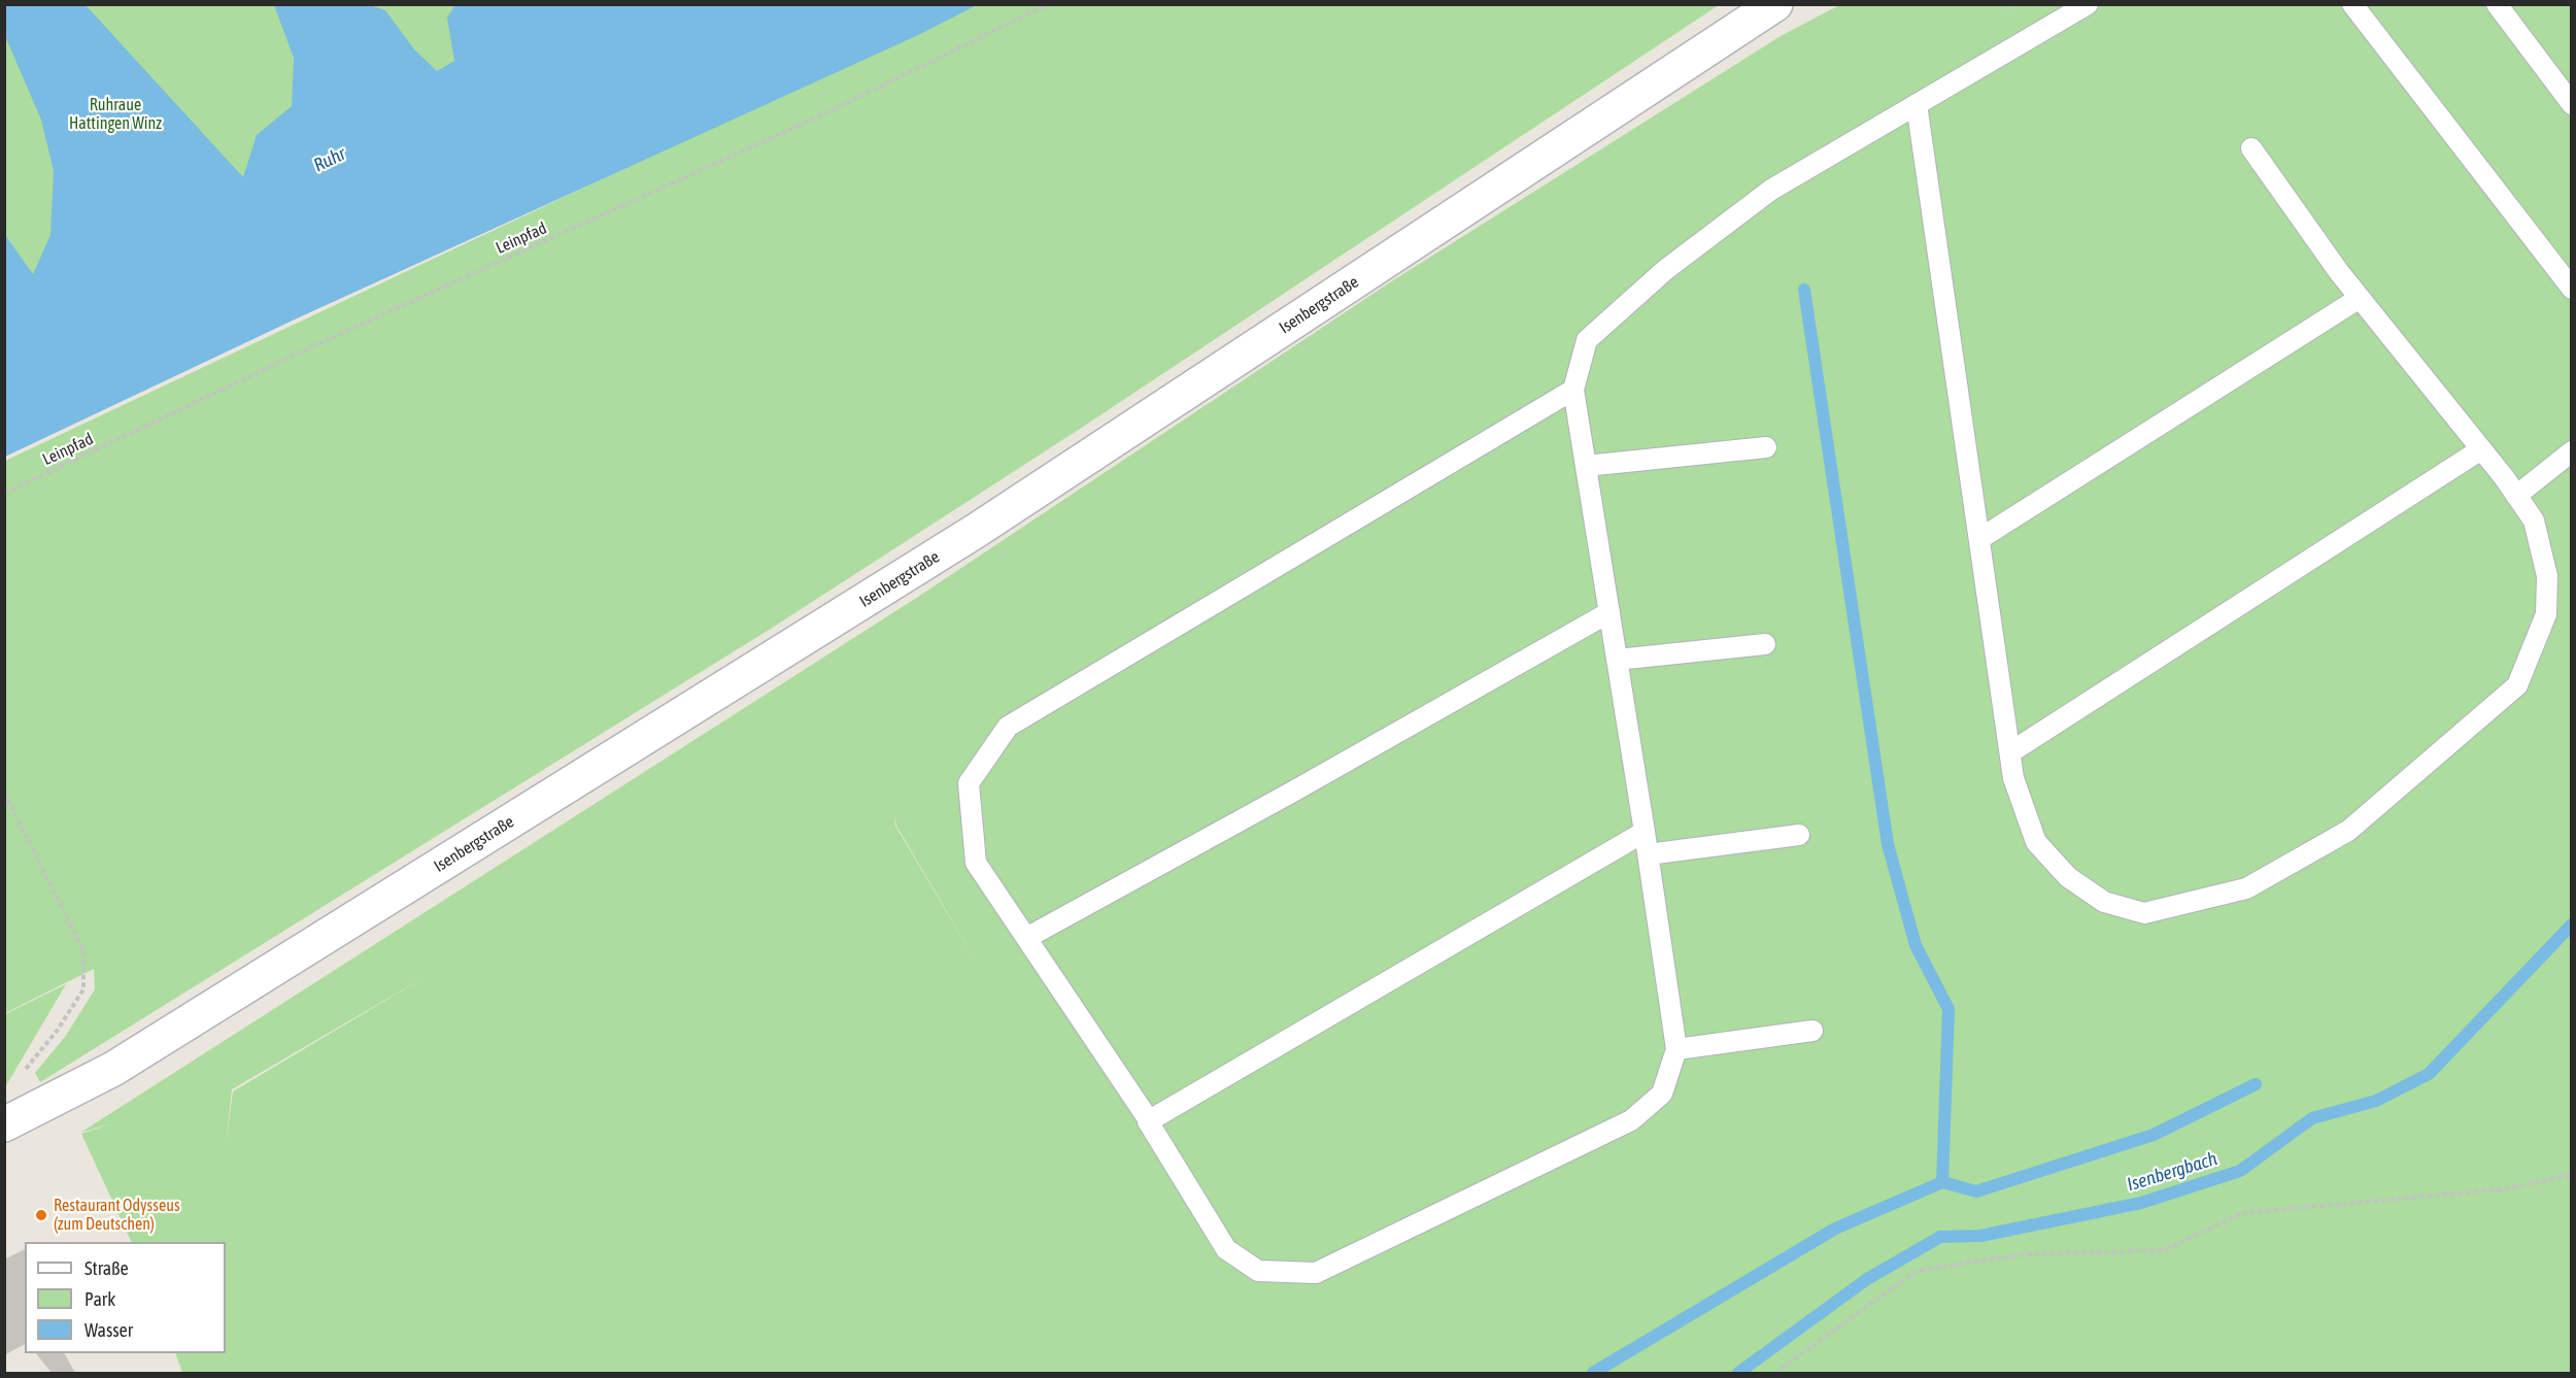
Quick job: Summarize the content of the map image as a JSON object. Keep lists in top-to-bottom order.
{
  "streets": {
    "main road": ["Isenbergstraße"],
    "path": ["Leinpfad"]
  },
  "water": ["Ruhr", "Isenbergbach"],
  "parks": ["Ruhraue Hattingen Winz"],
  "places": ["Restaurant Odysseus (zum Deutschen)"],
  "legend": ["Straße", "Park", "Wasser"]
}
